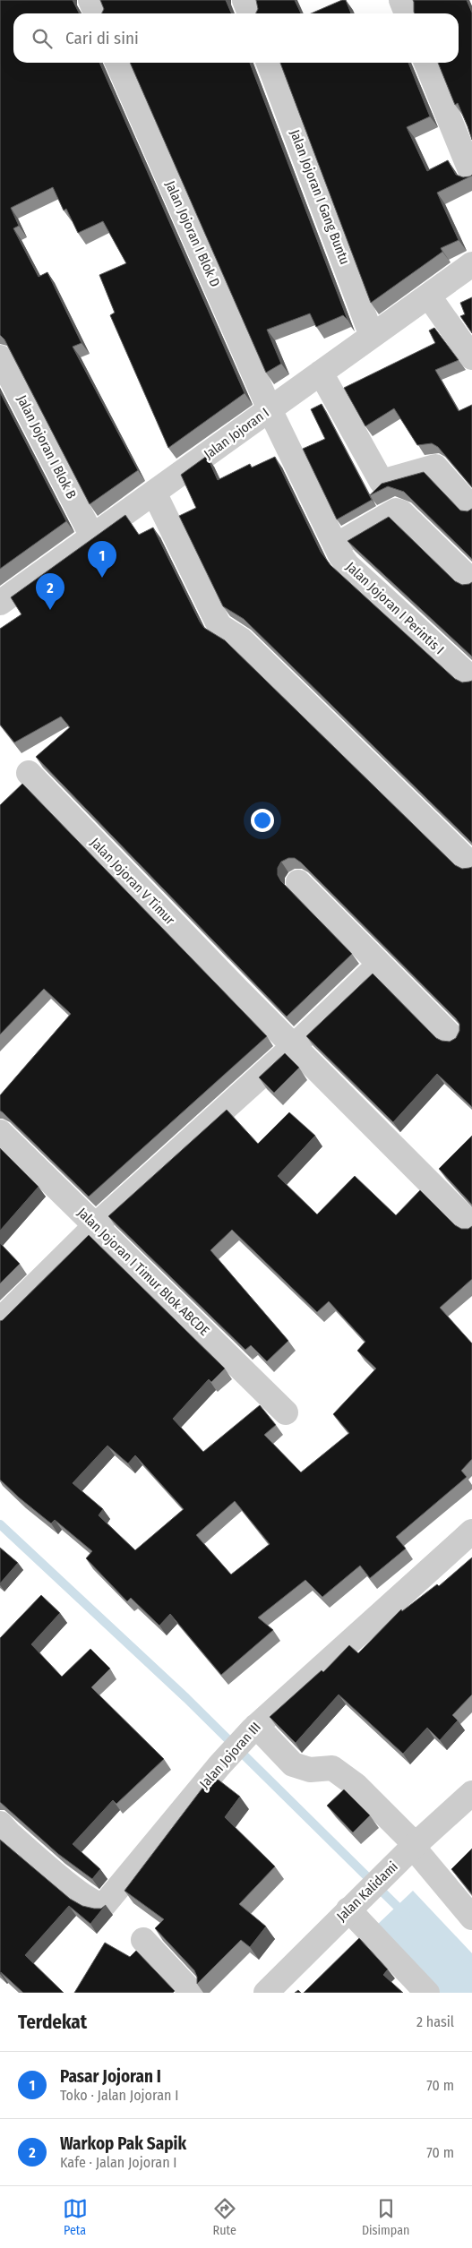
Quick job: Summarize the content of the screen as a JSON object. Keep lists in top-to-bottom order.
{
  "streets": {
    "street": [
      "Jalan Jojoran I Gang Buntu",
      "Jalan Jojoran I Blok D",
      "Jalan Jojoran I",
      "Jalan Jojoran I Blok B",
      "Jalan Jojoran I Perintis I",
      "Jalan Jojoran V Timur",
      "Jalan Jojoran I Timur Blok ABCDE",
      "Jalan Jojoran III",
      "Jalan Kalidami"
    ]
  },
  "crossings": [
    ["Jalan Jojoran I Gang Buntu", "Jalan Jojoran I"],
    ["Jalan Jojoran I Blok D", "Jalan Jojoran I"],
    ["Jalan Jojoran I Blok D", "Jalan Jojoran I Perintis I"],
    ["Jalan Jojoran I", "Jalan Jojoran I Blok B"],
    ["Jalan Jojoran I", "Jalan Jojoran I Perintis I"]
  ],
  "page": {
    "search": "Cari di sini",
    "pins": ["1", "2"],
    "heading": ["Terdekat", "2 hasil"],
    "list": [
      {
        "mark": "1",
        "name": "Pasar Jojoran I",
        "note": "Toko · Jalan Jojoran I",
        "value": "70 m"
      },
      {
        "mark": "2",
        "name": "Warkop Pak Sapik",
        "note": "Kafe · Jalan Jojoran I",
        "value": "70 m"
      }
    ],
    "nav": ["Peta", "Rute", "Disimpan"]
  }
}
